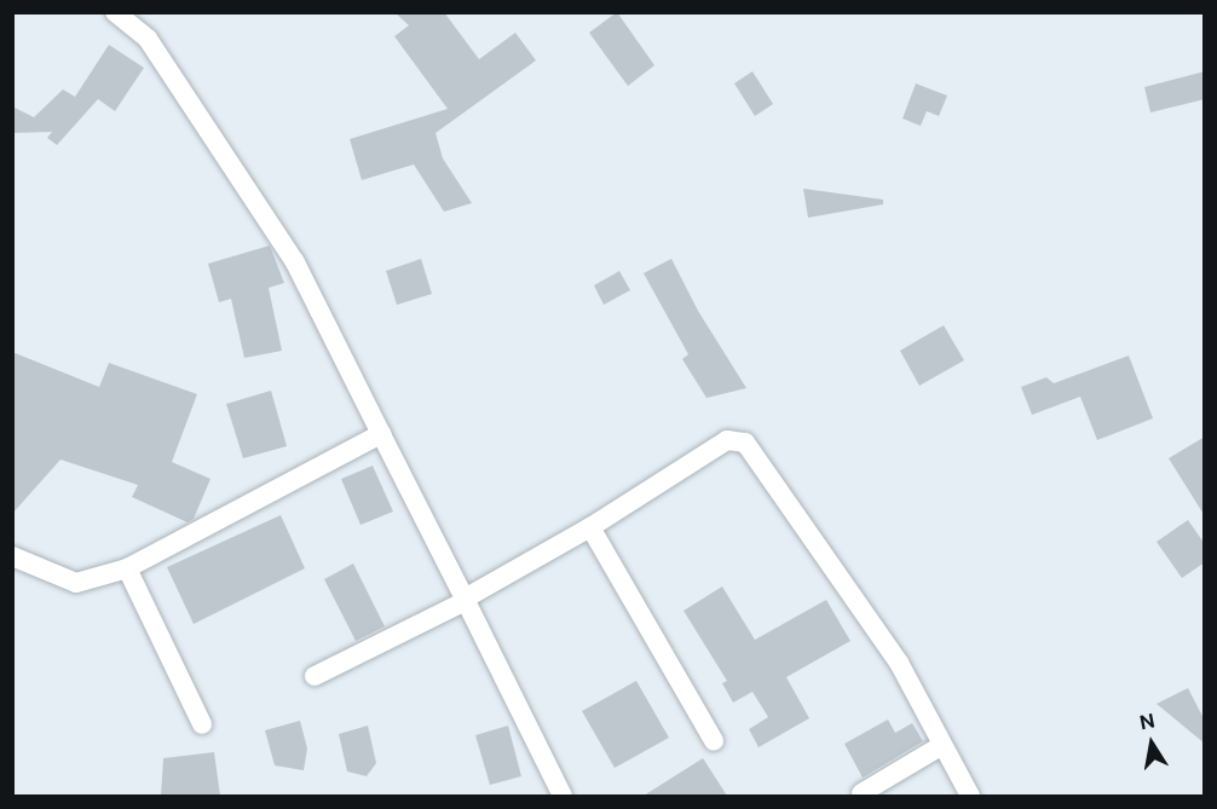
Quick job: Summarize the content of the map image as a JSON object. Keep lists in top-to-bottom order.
{
  "north": "top"
}
